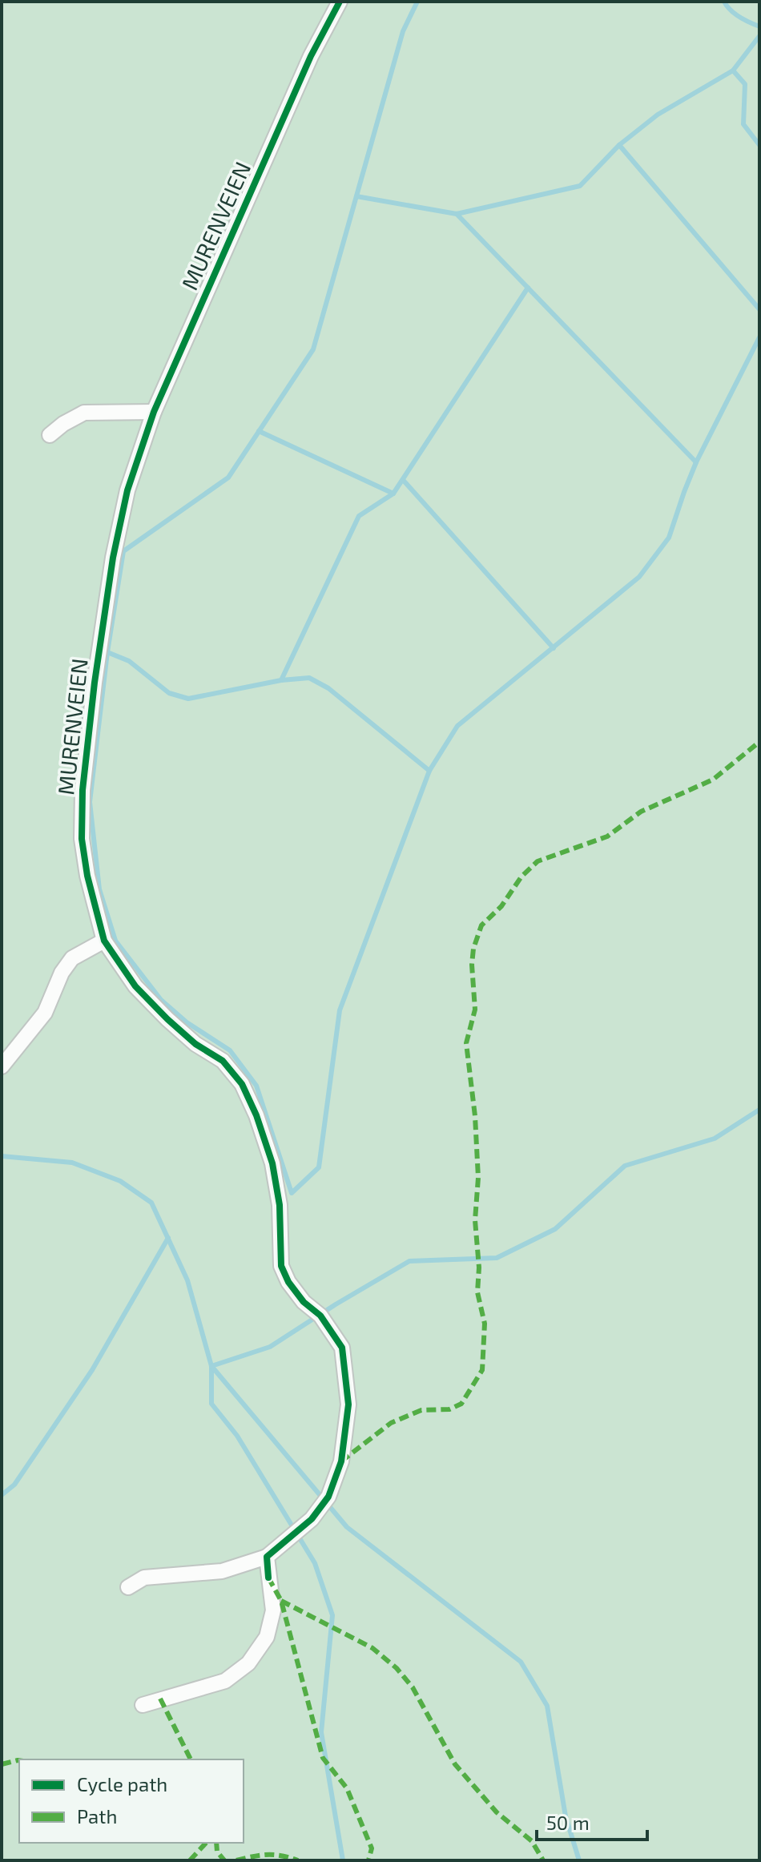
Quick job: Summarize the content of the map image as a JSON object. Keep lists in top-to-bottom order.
{
  "streets": {
    "street": ["MURENVEIEN"]
  },
  "legend": ["Cycle path", "Path"],
  "scale_bar": "50 m"
}
